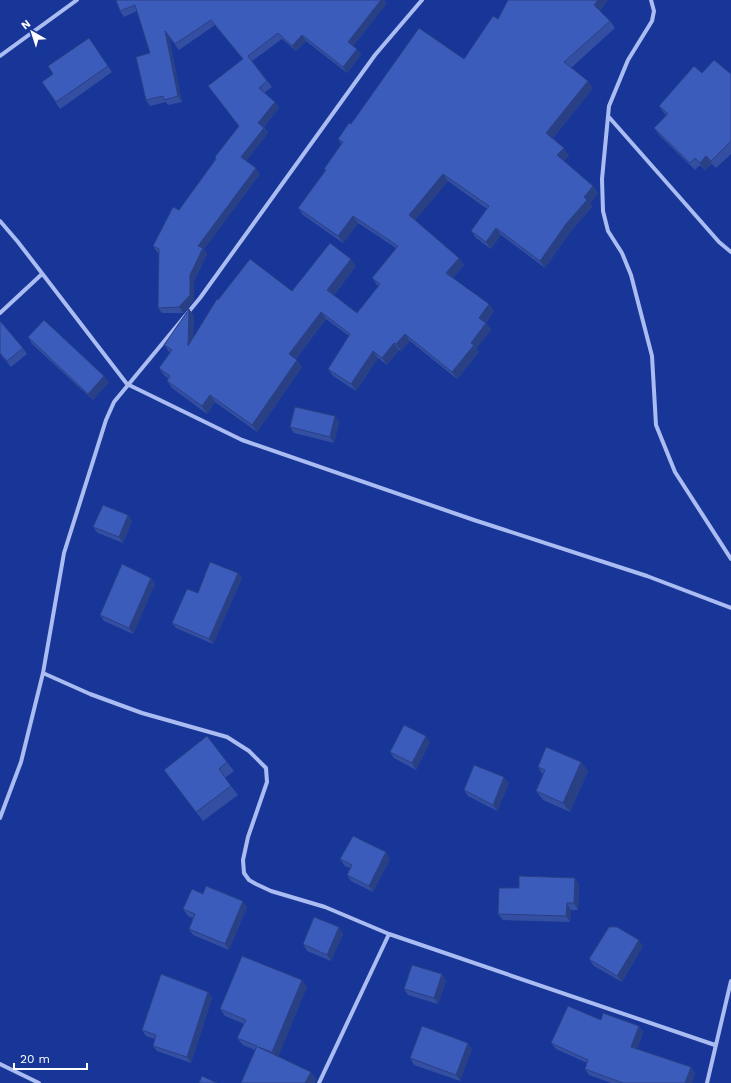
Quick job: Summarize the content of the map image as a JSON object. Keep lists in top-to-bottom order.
{
  "scale_bar": "20 m",
  "north": "top left"
}
